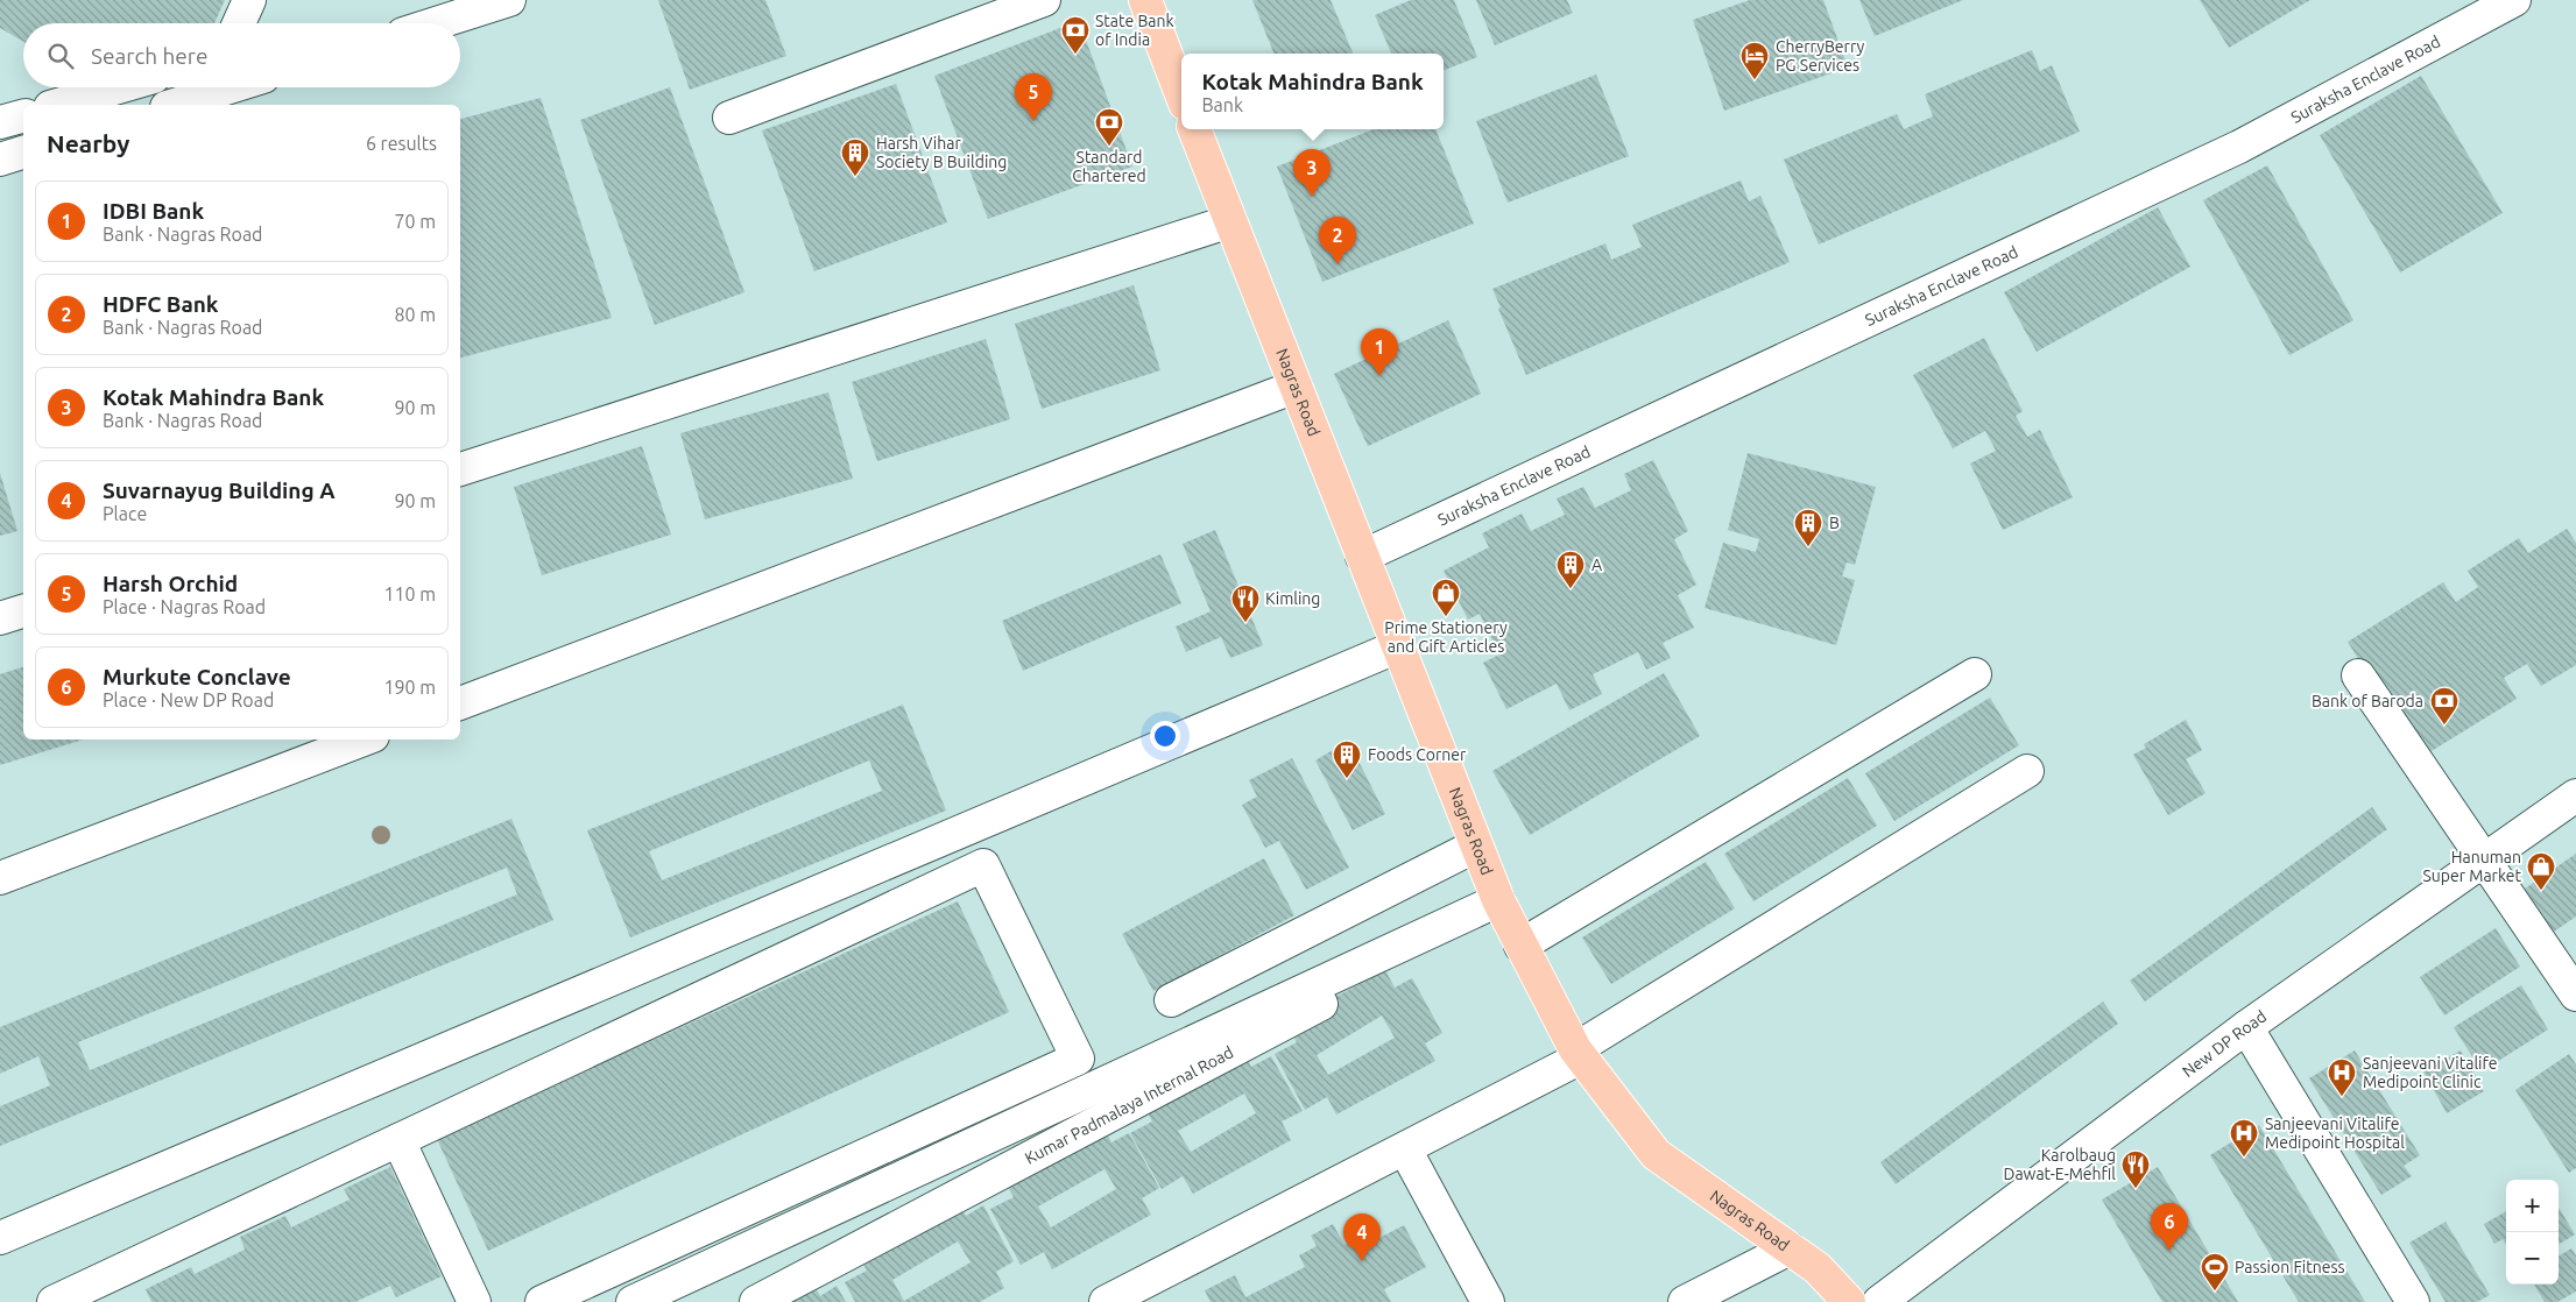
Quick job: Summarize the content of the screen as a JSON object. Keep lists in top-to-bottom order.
{
  "streets": {
    "main road": ["Nagras Road"],
    "street": ["Suraksha Enclave Road", "New DP Road", "Kumar Padmalaya Internal Road"]
  },
  "crossings": [
    ["Suraksha Enclave Road", "Nagras Road"],
    ["Nagras Road", "Kumar Padmalaya Internal Road"]
  ],
  "places": {
    "bank": ["State Bank of India", "Standard Chartered", "Bank of Baroda"],
    "hotel": ["CherryBerry PG Services"],
    "building": [
      "Harsh Vihar Society B Building",
      "B",
      "A",
      "Foods Corner"
    ],
    "shop": ["Prime Stationery and Gift Articles", "Hanuman Super Market"],
    "restaurant": ["Kimling", "Karolbaug Dawat-E-Mehfil"],
    "hospital": ["Sanjeevani Vitalife Medipoint Clinic", "Sanjeevani Vitalife Medipoint Hospital"],
    "sports": ["Passion Fitness"]
  },
  "page": {
    "search": "Search here",
    "popup": ["Kotak Mahindra Bank", "Bank"],
    "pins": [
      "5",
      "3",
      "2",
      "1",
      "6",
      "4"
    ],
    "heading": ["Nearby", "6 results"],
    "list": [
      {
        "mark": "1",
        "name": "IDBI Bank",
        "note": "Bank · Nagras Road",
        "value": "70 m"
      },
      {
        "mark": "2",
        "name": "HDFC Bank",
        "note": "Bank · Nagras Road",
        "value": "80 m"
      },
      {
        "mark": "3",
        "name": "Kotak Mahindra Bank",
        "note": "Bank · Nagras Road",
        "value": "90 m"
      },
      {
        "mark": "4",
        "name": "Suvarnayug Building A",
        "note": "Place",
        "value": "90 m"
      },
      {
        "mark": "5",
        "name": "Harsh Orchid",
        "note": "Place · Nagras Road",
        "value": "110 m"
      },
      {
        "mark": "6",
        "name": "Murkute Conclave",
        "note": "Place · New DP Road",
        "value": "190 m"
      }
    ],
    "map_buttons": ["+", "−"]
  }
}
